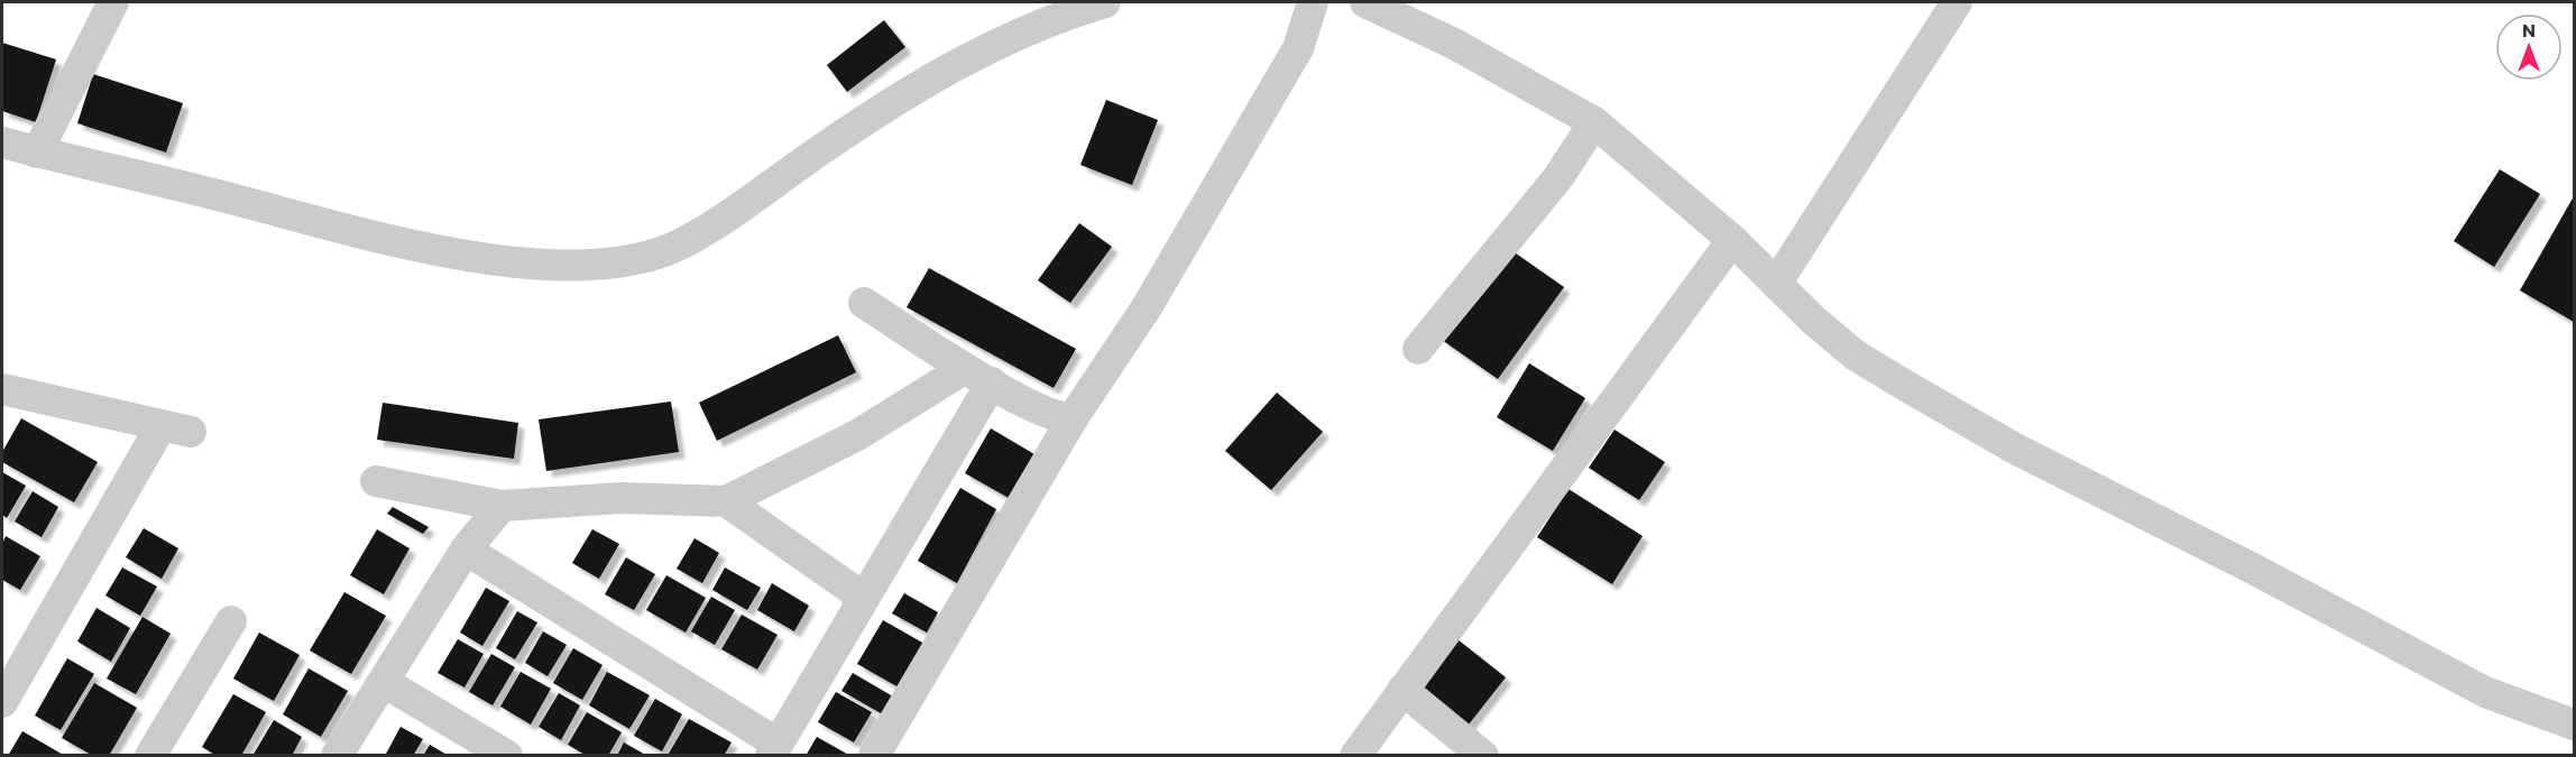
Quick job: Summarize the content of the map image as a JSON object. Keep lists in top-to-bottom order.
{
  "north": "top"
}
